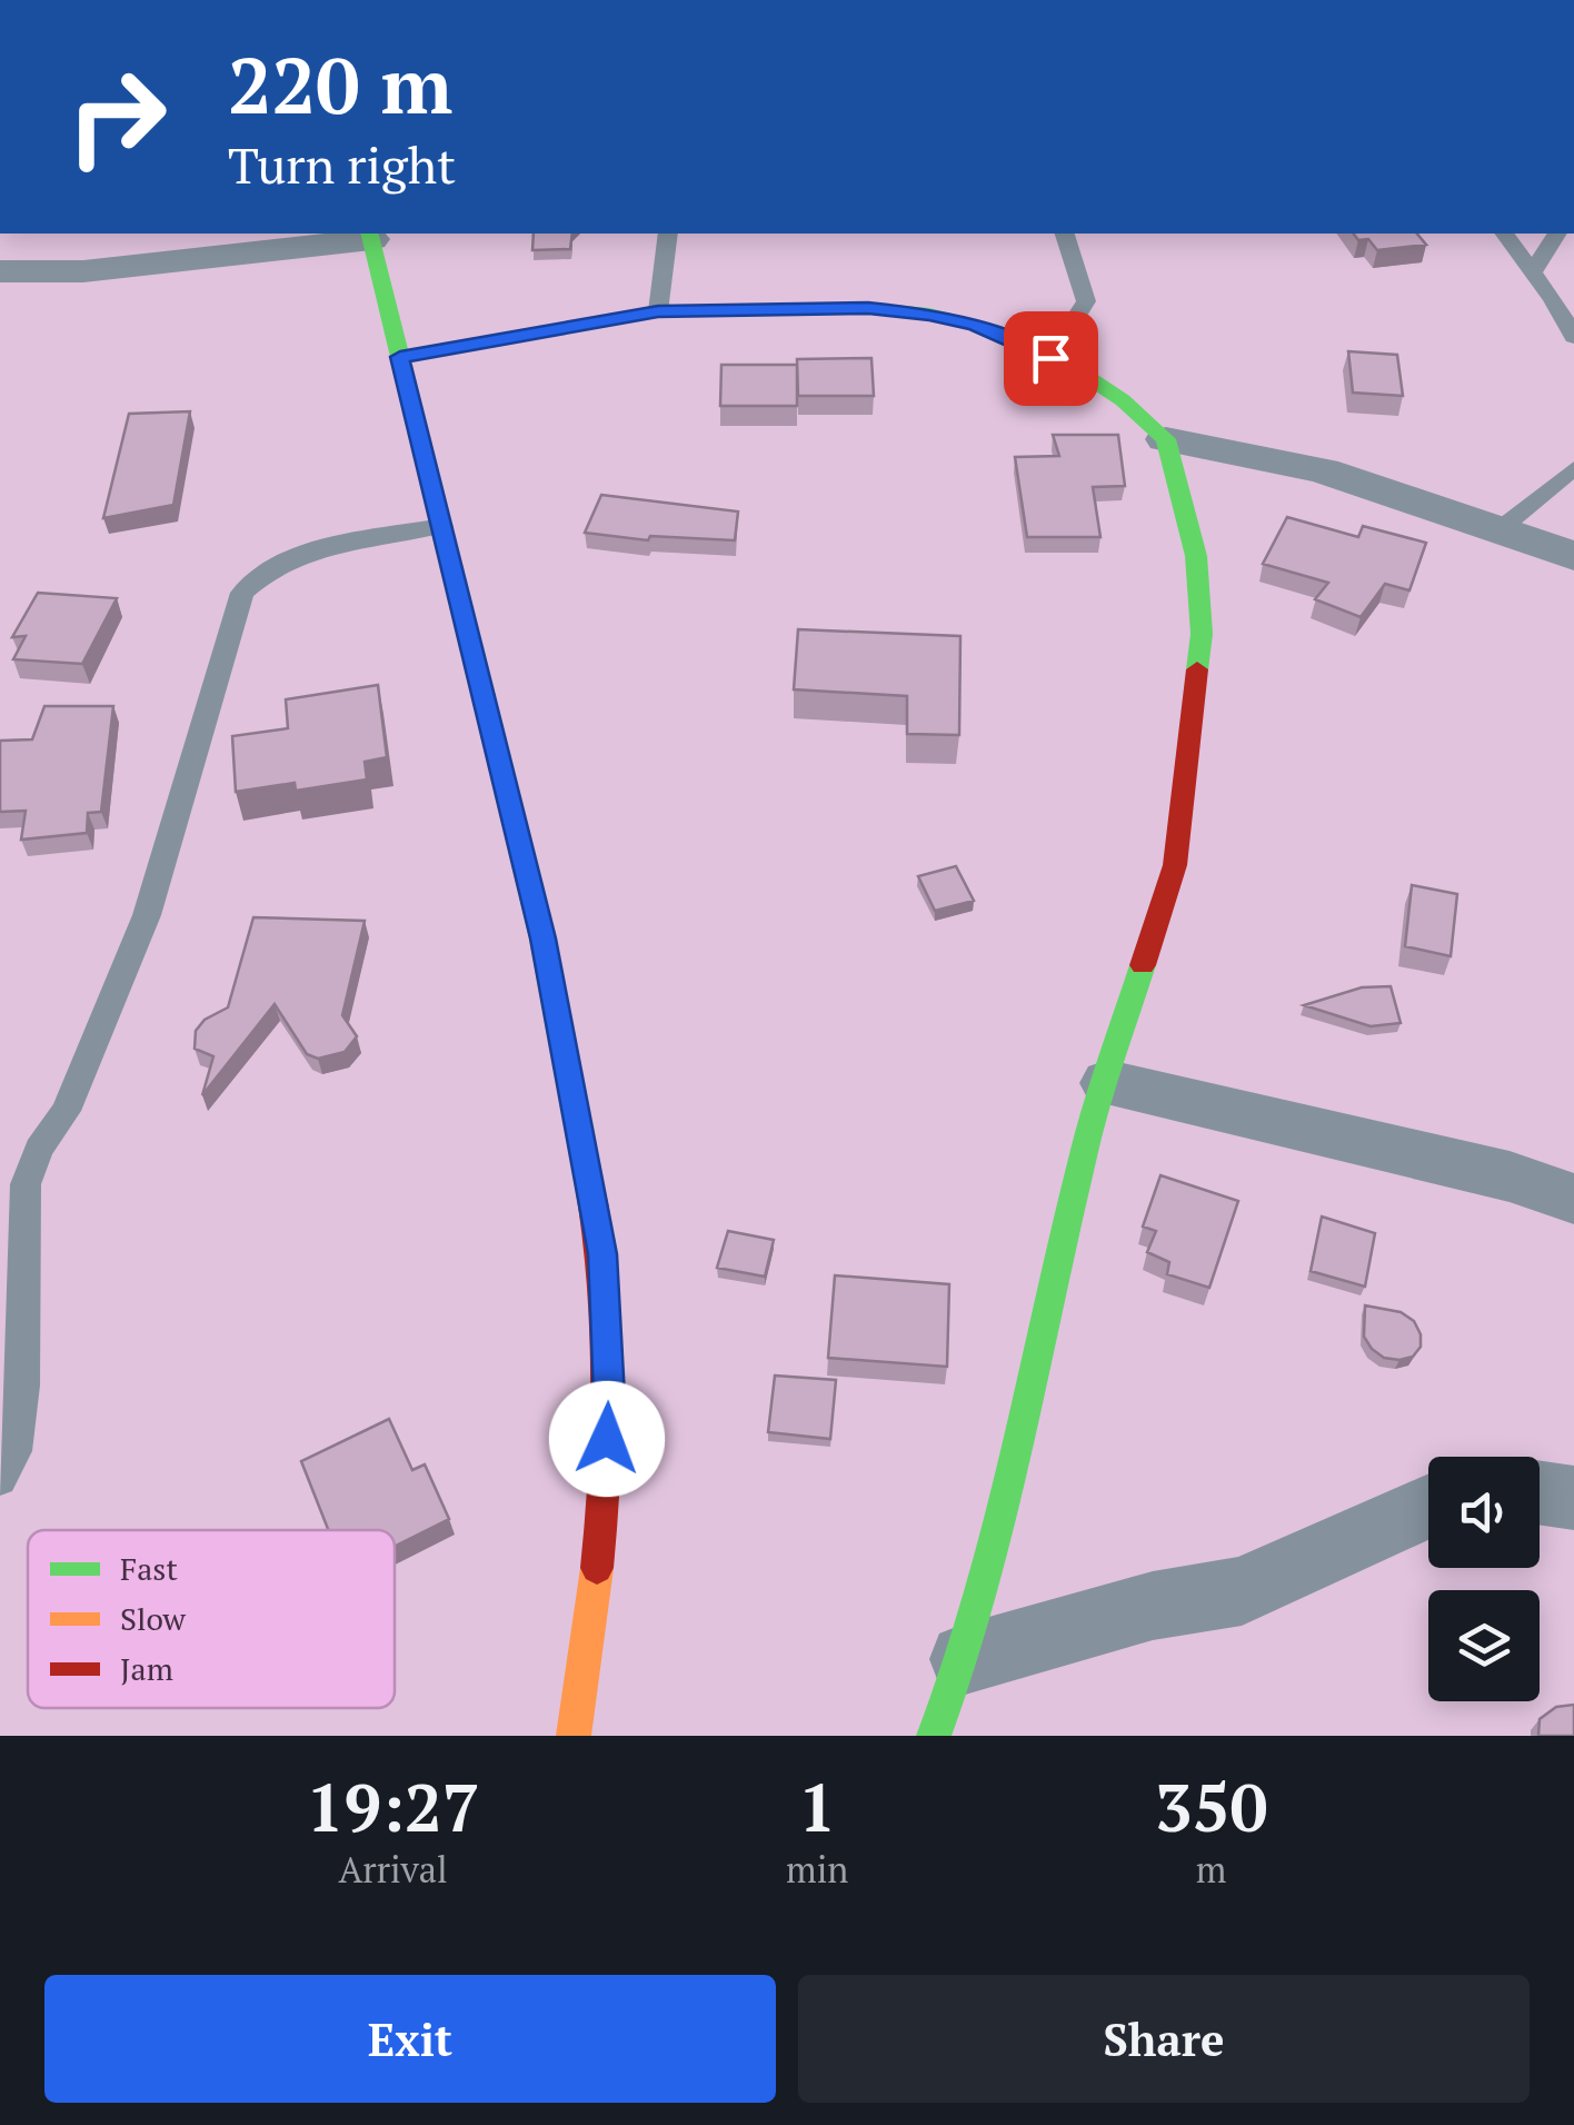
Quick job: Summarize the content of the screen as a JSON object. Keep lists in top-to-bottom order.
{
  "legend": ["Fast", "Slow", "Jam"],
  "page": {
    "turn": ["220 m", "Turn right"],
    "eta": [
      "19:27",
      "Arrival",
      "1",
      "min",
      "350",
      "m"
    ],
    "buttons": ["Exit", "Share"]
  }
}
